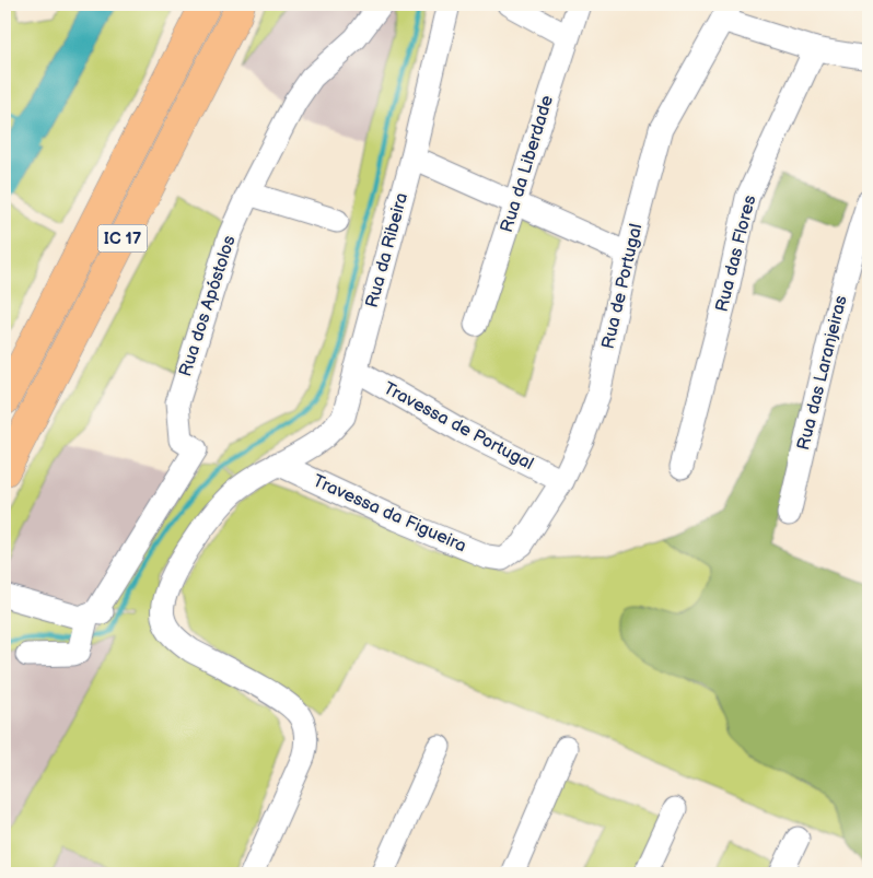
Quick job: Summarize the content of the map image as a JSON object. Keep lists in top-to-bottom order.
{
  "streets": {
    "highway": ["IC 17"],
    "street": [
      "Rua da Liberdade",
      "Rua da Ribeira",
      "Rua das Flores",
      "Rua de Portugal",
      "Rua dos Apóstolos",
      "Rua das Laranjeiras",
      "Travessa de Portugal",
      "Travessa da Figueira"
    ]
  },
  "crossings": [
    ["Rua da Ribeira", "Travessa de Portugal"],
    ["Rua da Ribeira", "Travessa da Figueira"],
    ["Rua de Portugal", "Travessa de Portugal"],
    ["Rua de Portugal", "Travessa da Figueira"]
  ]
}
